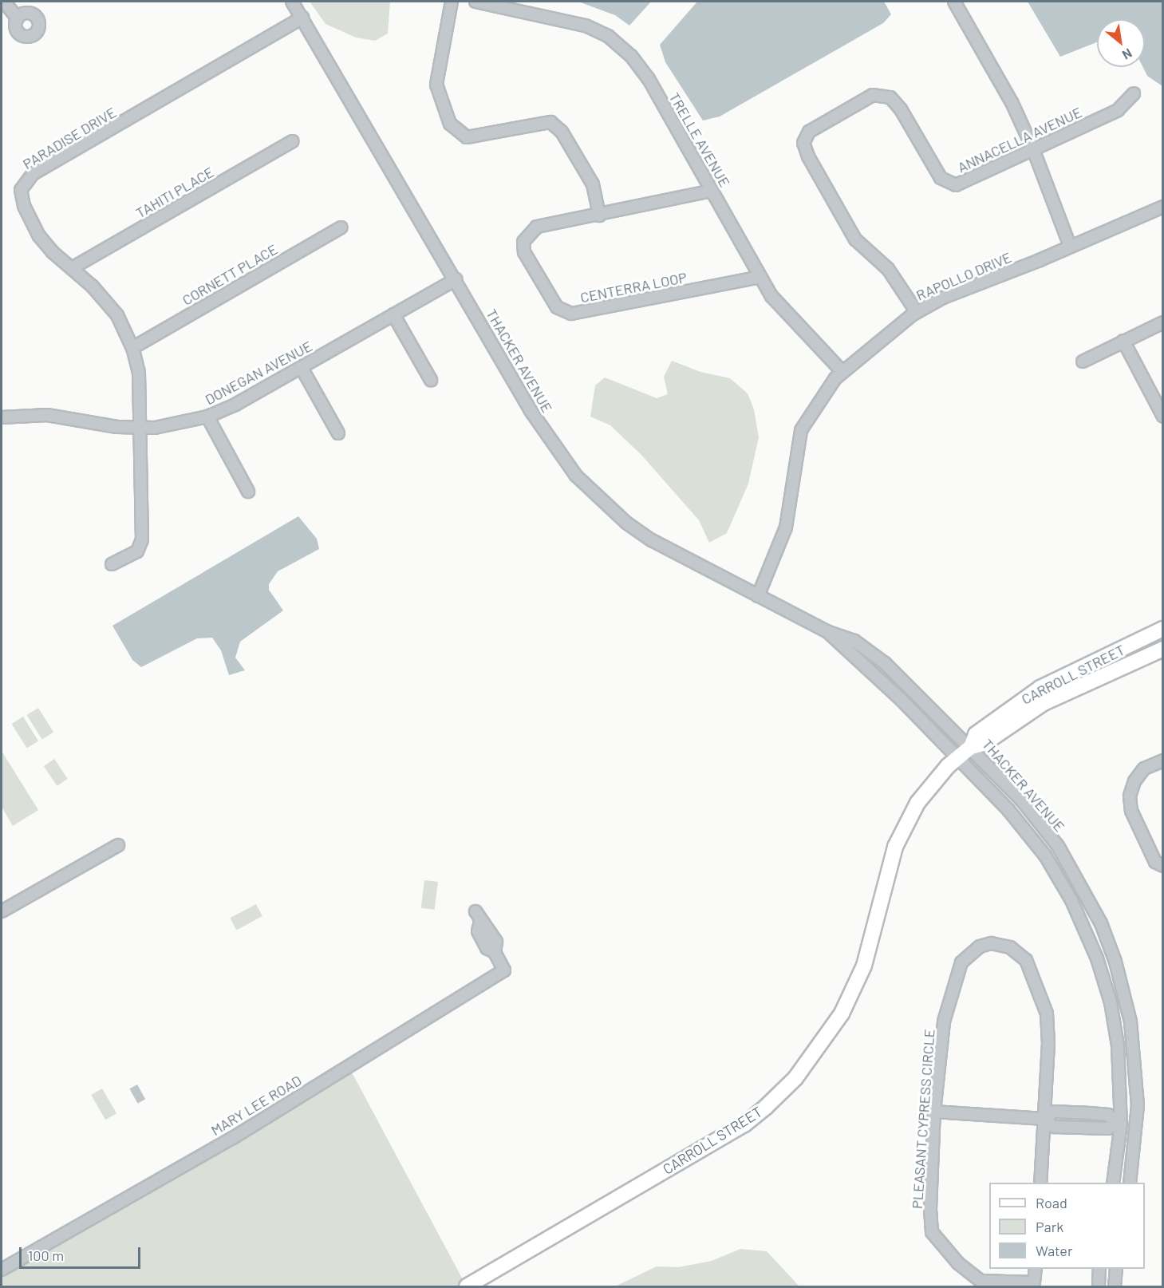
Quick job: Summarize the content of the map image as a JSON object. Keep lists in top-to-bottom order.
{
  "streets": {
    "main road": ["CARROLL STREET"],
    "street": [
      "PARADISE DRIVE",
      "TRELLE AVENUE",
      "ANNACELLA AVENUE",
      "TAHITI PLACE",
      "CORNETT PLACE",
      "RAPOLLO DRIVE",
      "CENTERRA LOOP",
      "THACKER AVENUE",
      "DONEGAN AVENUE",
      "MARY LEE ROAD",
      "PLEASANT CYPRESS CIRCLE"
    ]
  },
  "crossings": [
    ["PARADISE DRIVE", "TAHITI PLACE"],
    ["PARADISE DRIVE", "CORNETT PLACE"],
    ["PARADISE DRIVE", "THACKER AVENUE"],
    ["PARADISE DRIVE", "DONEGAN AVENUE"],
    ["TRELLE AVENUE", "RAPOLLO DRIVE"],
    ["TRELLE AVENUE", "CENTERRA LOOP"],
    ["ANNACELLA AVENUE", "RAPOLLO DRIVE"],
    ["RAPOLLO DRIVE", "THACKER AVENUE"],
    ["THACKER AVENUE", "DONEGAN AVENUE"],
    ["THACKER AVENUE", "CARROLL STREET"]
  ],
  "legend": ["Road", "Park", "Water"],
  "scale_bar": "100 m",
  "north": "bottom right"
}
